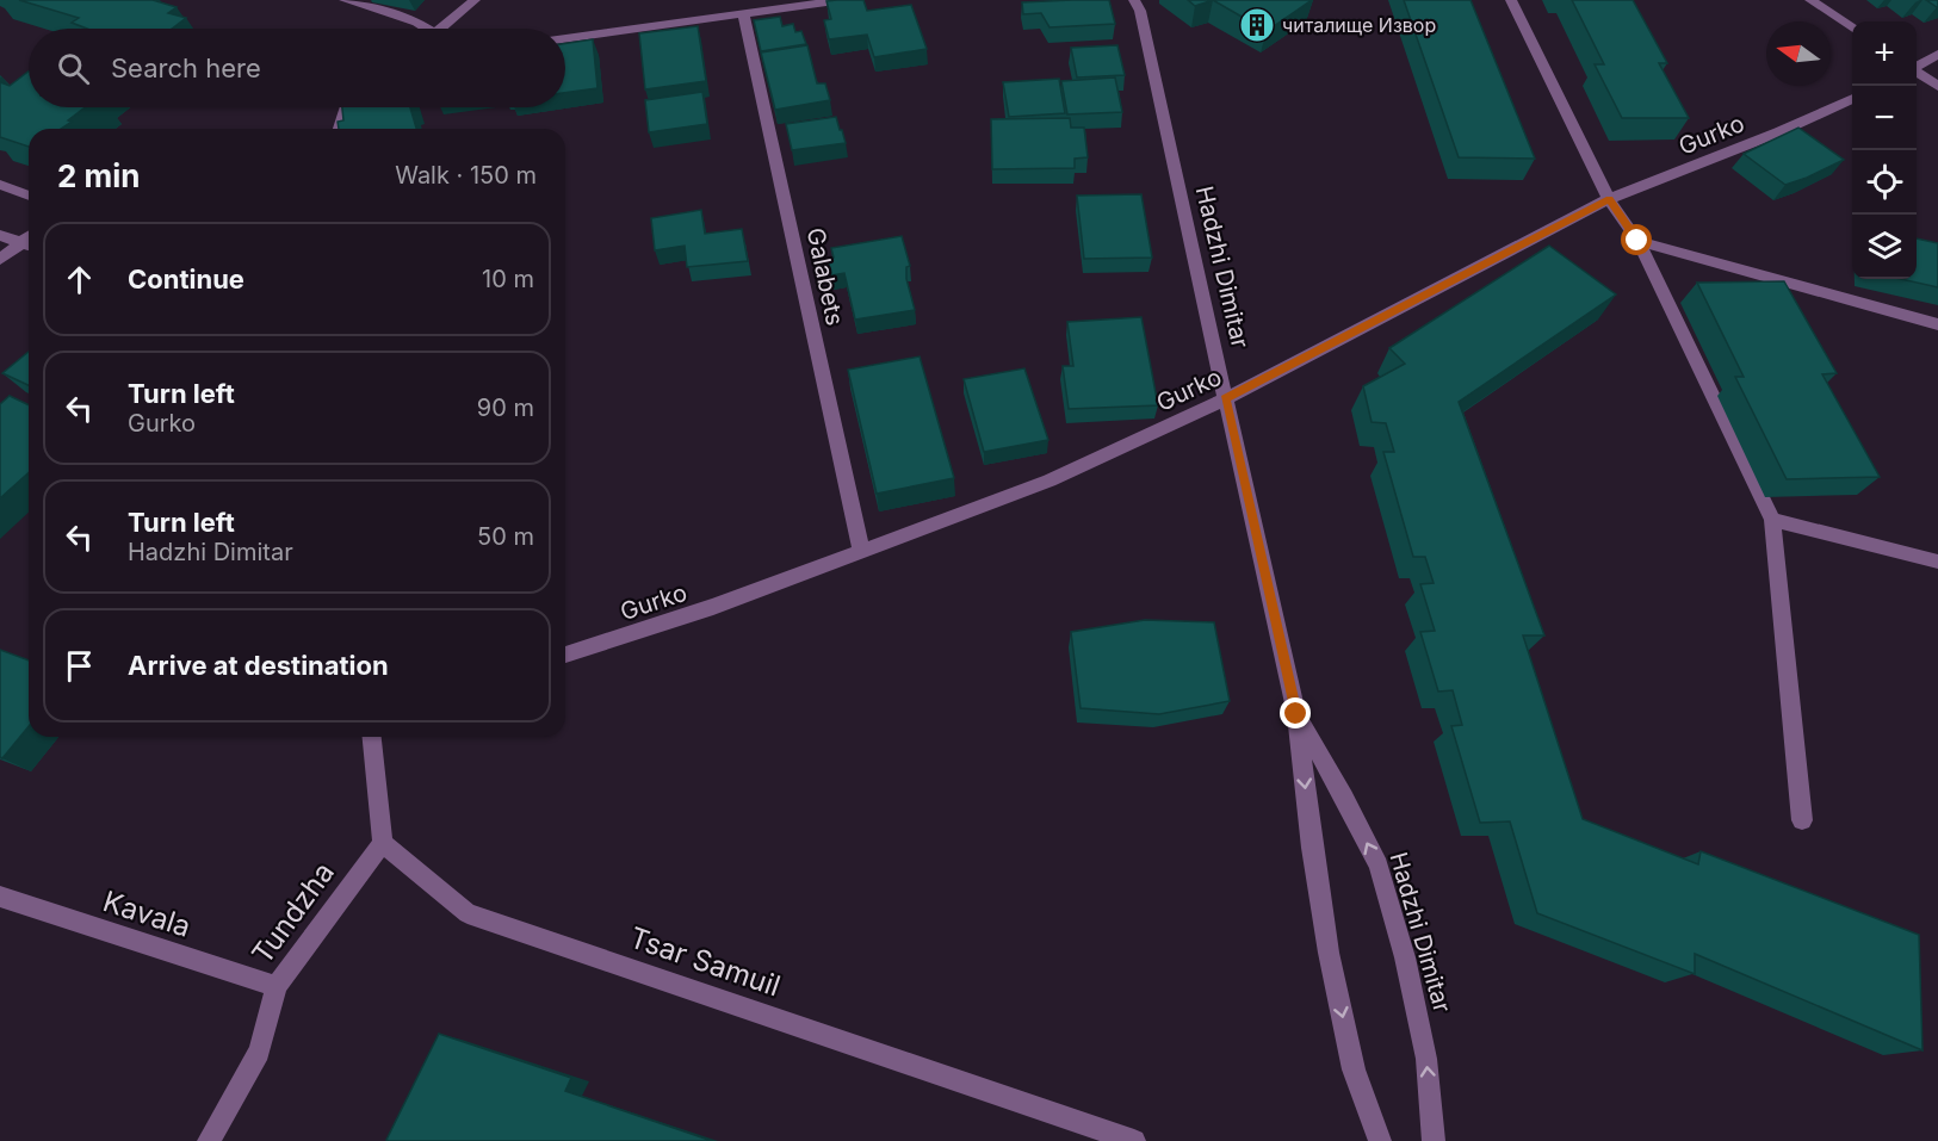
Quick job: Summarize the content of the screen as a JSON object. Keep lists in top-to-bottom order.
{
  "streets": {
    "street": [
      "Gurko",
      "Hadzhi Dimitar",
      "Galabets",
      "Tundzha",
      "Kavala",
      "Tsar Samuil"
    ]
  },
  "crossings": [
    ["Gurko", "Hadzhi Dimitar"],
    ["Gurko", "Galabets"],
    ["Tundzha", "Kavala"],
    ["Tundzha", "Tsar Samuil"]
  ],
  "places": {
    "building": ["читалище Извор"]
  },
  "north": "left",
  "page": {
    "map_buttons": ["+", "−"],
    "search": "Search here",
    "heading": ["2 min", "Walk · 150 m"],
    "list": [
      ["Continue", "10 m"],
      ["Turn left", "Gurko", "90 m"],
      ["Turn left", "Hadzhi Dimitar", "50 m"],
      "Arrive at destination"
    ]
  }
}
